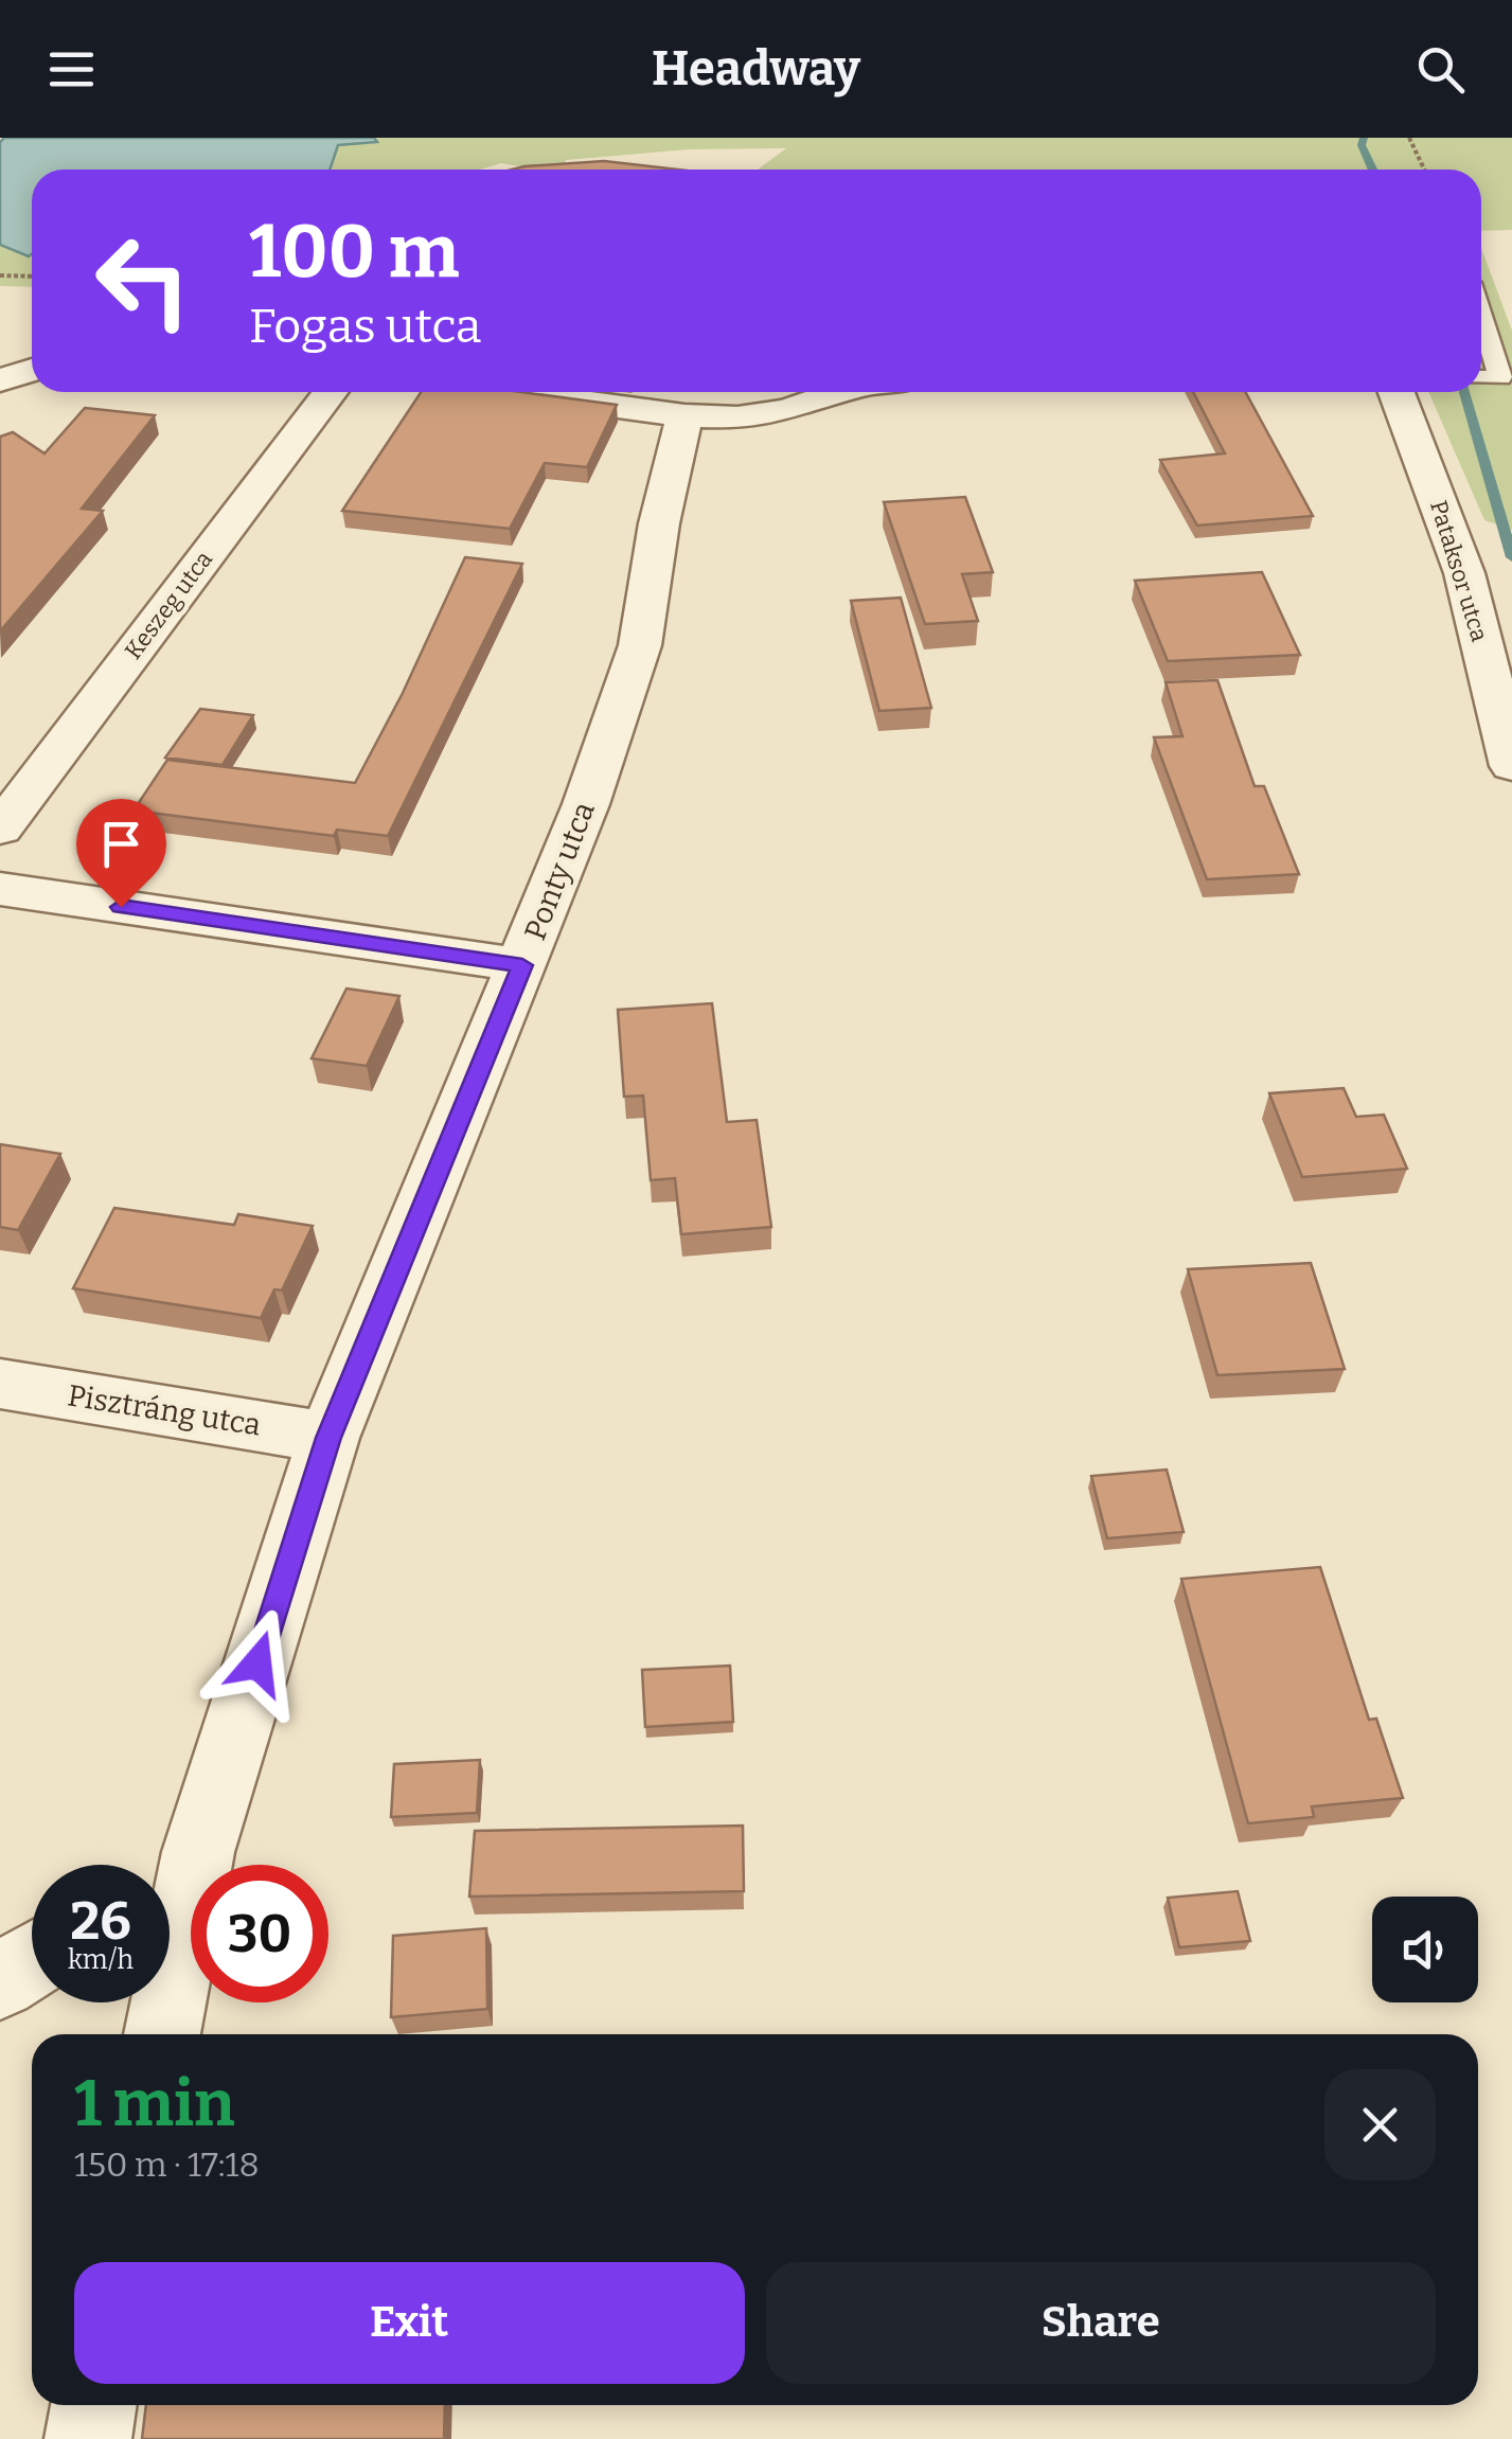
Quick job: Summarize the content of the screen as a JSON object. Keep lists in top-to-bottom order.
{
  "streets": {
    "street": [
      "Pataksor utca",
      "Keszeg utca",
      "Ponty utca",
      "Pisztráng utca"
    ]
  },
  "crossings": [
    ["Ponty utca", "Pisztráng utca"]
  ],
  "page": {
    "header": "Headway",
    "turn": ["100 m", "Fogas utca"],
    "speed": "26 km/h",
    "limit": "30",
    "heading": ["1 min", "150 m · 17:18"],
    "buttons": ["Exit", "Share"]
  }
}
